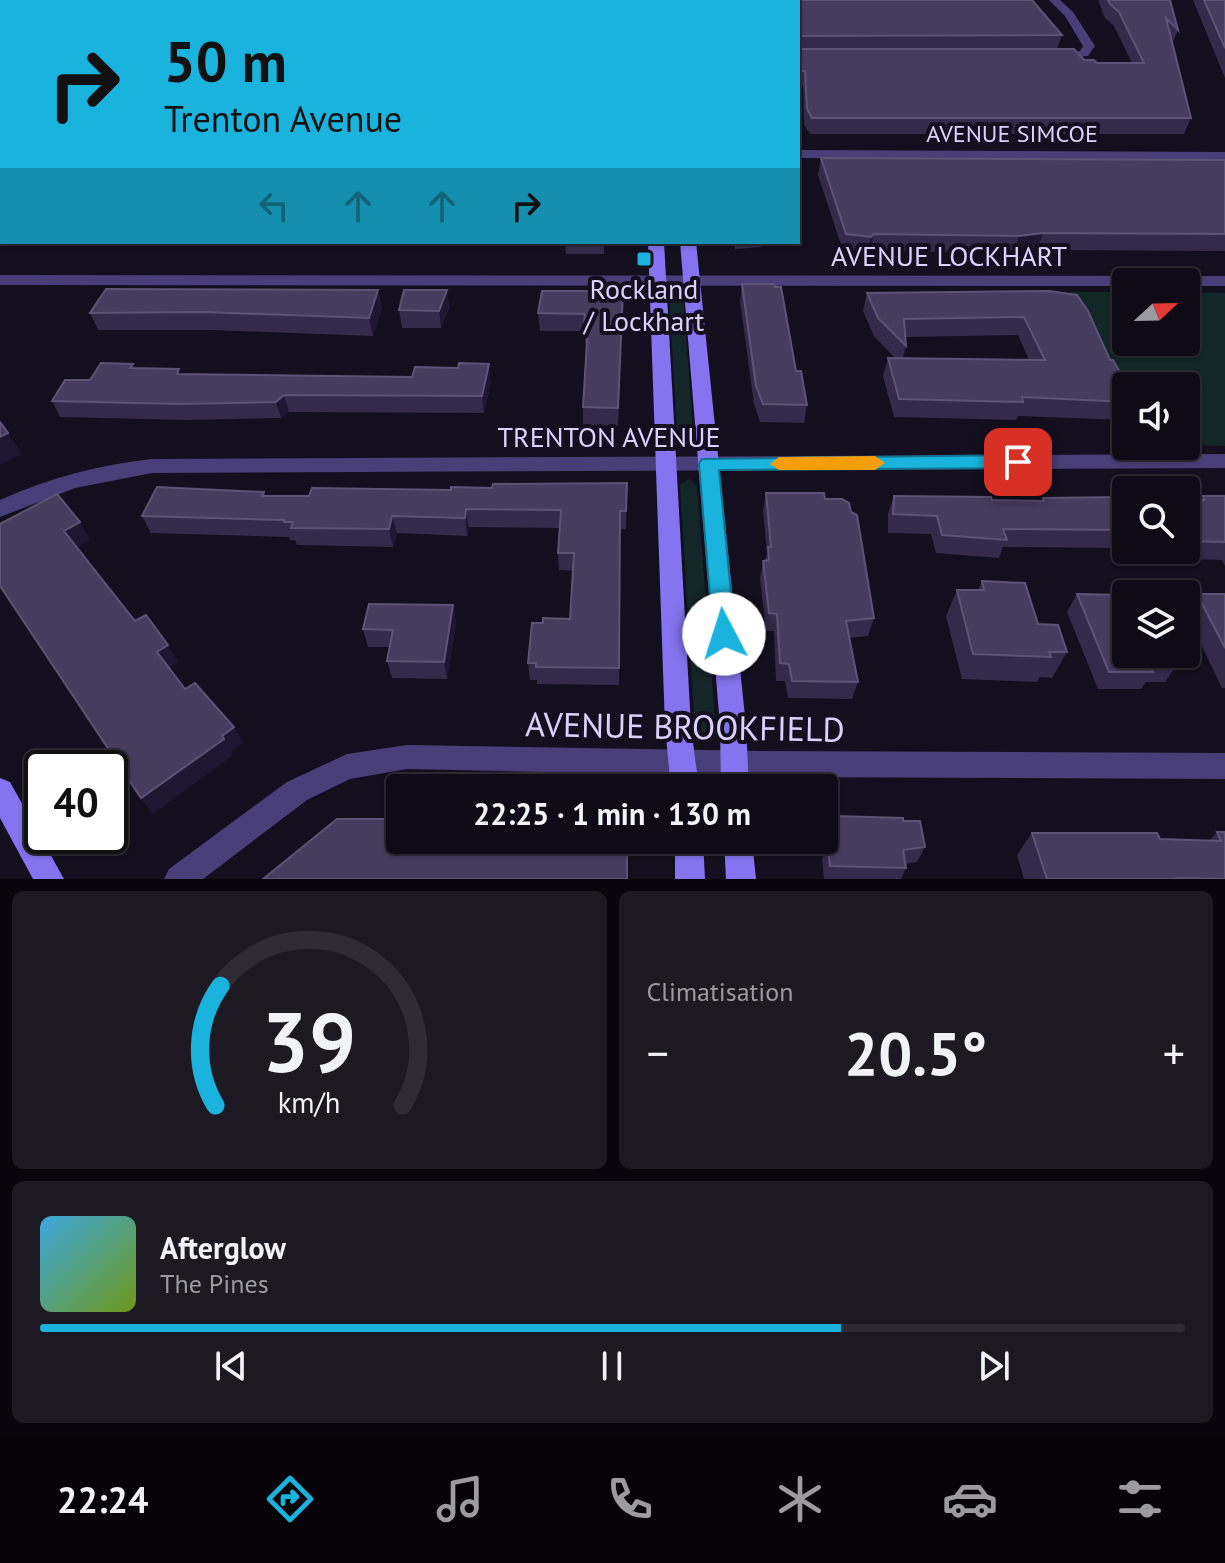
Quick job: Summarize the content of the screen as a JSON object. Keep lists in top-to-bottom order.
{
  "streets": {
    "street": [
      "AVENUE SIMCOE",
      "AVENUE LOCKHART",
      "TRENTON AVENUE",
      "AVENUE BROOKFIELD"
    ]
  },
  "places": {
    "transit": ["Rockland / Lockhart"]
  },
  "north": "right",
  "page": {
    "turn": ["50 m", "Trenton Avenue"],
    "limit": "40",
    "trip": "22:25 · 1 min · 130 m",
    "tile": "Climatisation",
    "heat": ["−", "20.5°", "+"],
    "song": ["Afterglow", "The Pines"],
    "tabs": "22:24",
    "gauge": ["39", "km/h"]
  }
}
